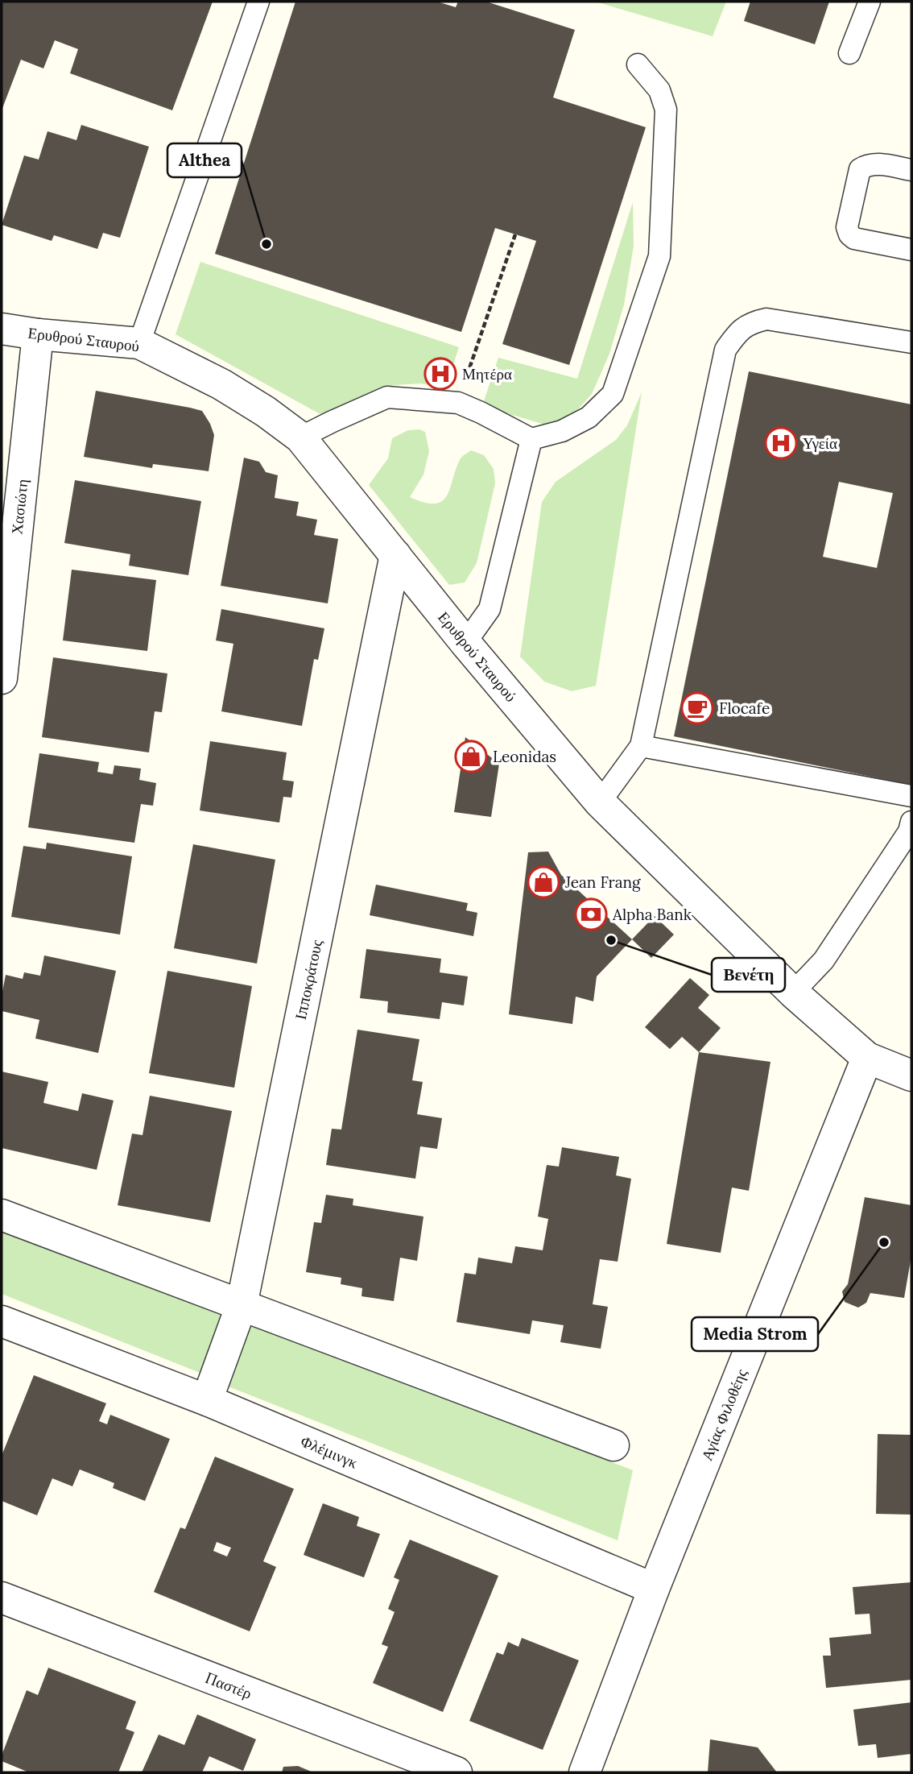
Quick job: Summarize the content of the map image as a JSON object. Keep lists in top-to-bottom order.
{
  "streets": {
    "street": [
      "Ερυθρού Σταυρού",
      "Χασιώτη",
      "Ιπποκράτους",
      "Αγίας Φιλοθέης",
      "Φλέμινγκ",
      "Παστέρ"
    ]
  },
  "crossings": [
    ["Ερυθρού Σταυρού", "Χασιώτη"],
    ["Ερυθρού Σταυρού", "Ιπποκράτους"],
    ["Ερυθρού Σταυρού", "Αγίας Φιλοθέης"],
    ["Ιπποκράτους", "Φλέμινγκ"],
    ["Αγίας Φιλοθέης", "Φλέμινγκ"]
  ],
  "places": {
    "other": ["Althea", "Βενέτη", "Media Strom"],
    "hospital": ["Μητέρα", "Υγεία"],
    "cafe": ["Flocafe"],
    "shop": ["Leonidas", "Jean Frang"],
    "bank": ["Alpha Bank"]
  }
}
